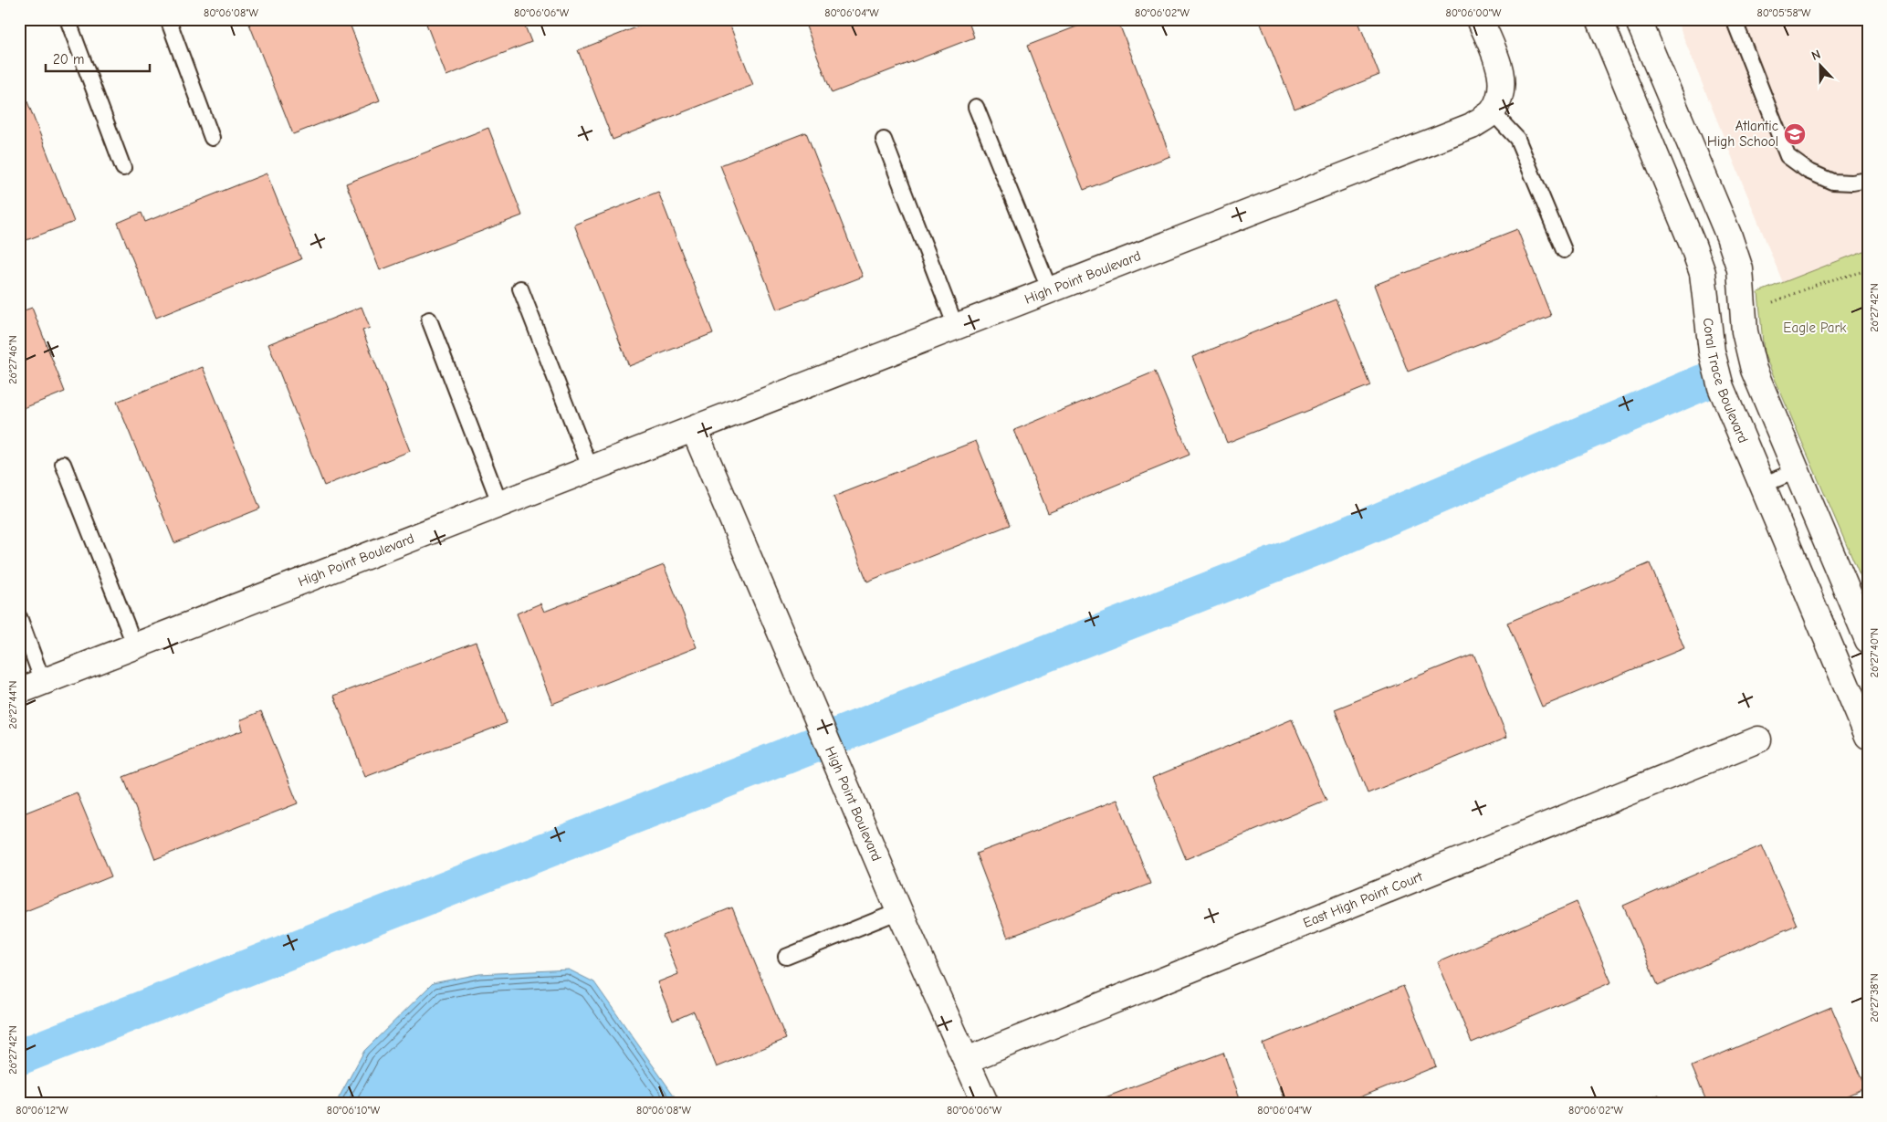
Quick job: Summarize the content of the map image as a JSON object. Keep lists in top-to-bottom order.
{
  "streets": {
    "street": ["High Point Boulevard", "Coral Trace Boulevard", "East High Point Court"]
  },
  "crossings": [
    ["High Point Boulevard", "East High Point Court"]
  ],
  "parks": ["Eagle Park"],
  "places": {
    "school or university": ["Atlantic High School"]
  },
  "scale_bar": "20 m",
  "north": "top",
  "coordinates": [
    "80°06'08\"W",
    "80°06'06\"W",
    "80°06'04\"W",
    "80°06'02\"W",
    "80°06'00\"W",
    "80°05'58\"W",
    "26°27'42\"N",
    "26°27'46\"N",
    "26°27'40\"N",
    "26°27'44\"N",
    "26°27'38\"N",
    "80°06'12\"W",
    "80°06'10\"W"
  ]
}
